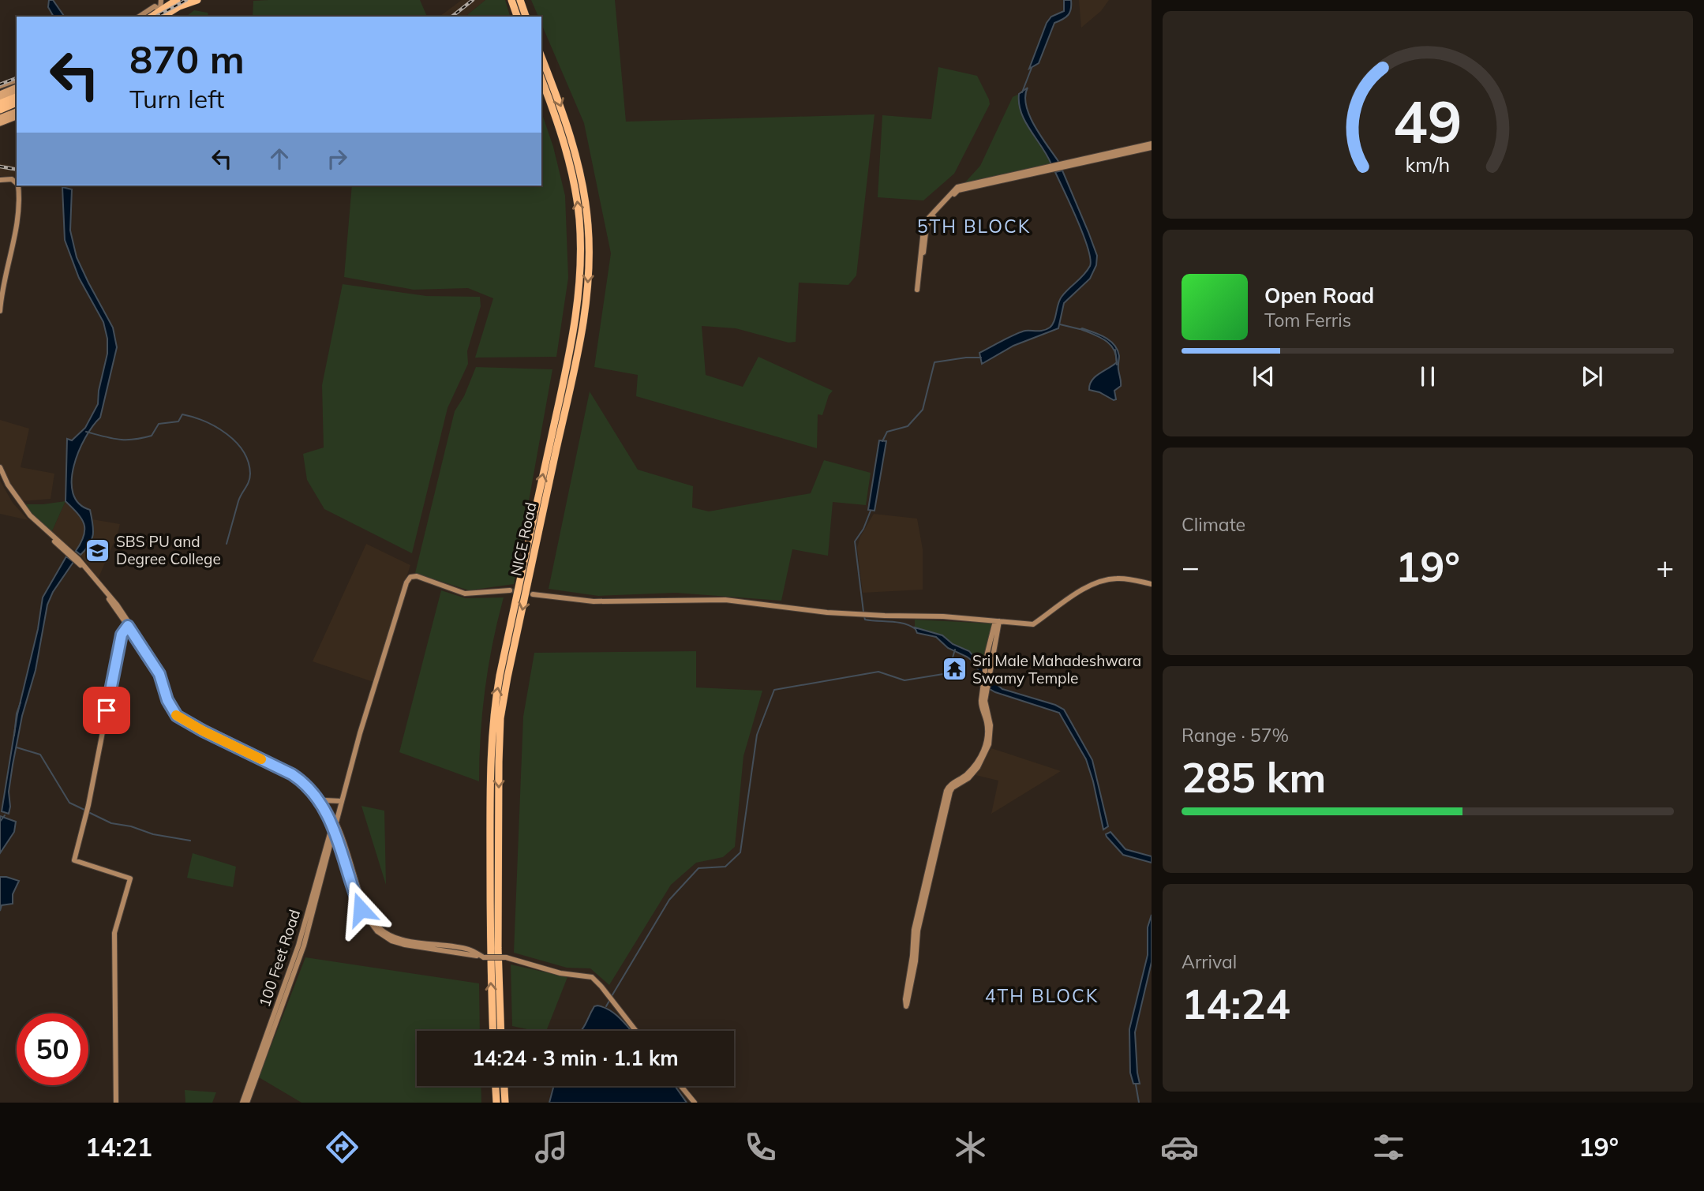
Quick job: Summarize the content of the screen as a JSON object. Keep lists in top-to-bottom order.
{
  "streets": {
    "highway": ["NICE Road"],
    "street": ["100 Feet Road"]
  },
  "districts": ["5TH BLOCK", "4TH BLOCK"],
  "places": {
    "school or university": ["SBS PU and Degree College"],
    "temple": ["Sri Male Mahadeshwara Swamy Temple"]
  },
  "page": {
    "turn": ["870 m", "Turn left"],
    "song": ["Open Road", "Tom Ferris"],
    "tile": [
      "Climate",
      ["Range · 57%", "285 km"],
      ["Arrival", "14:24"]
    ],
    "heat": ["−", "19°", "+"],
    "limit": "50",
    "trip": "14:24 · 3 min · 1.1 km",
    "tabs": ["14:21", "19°"],
    "gauge": ["49", "km/h"]
  }
}
